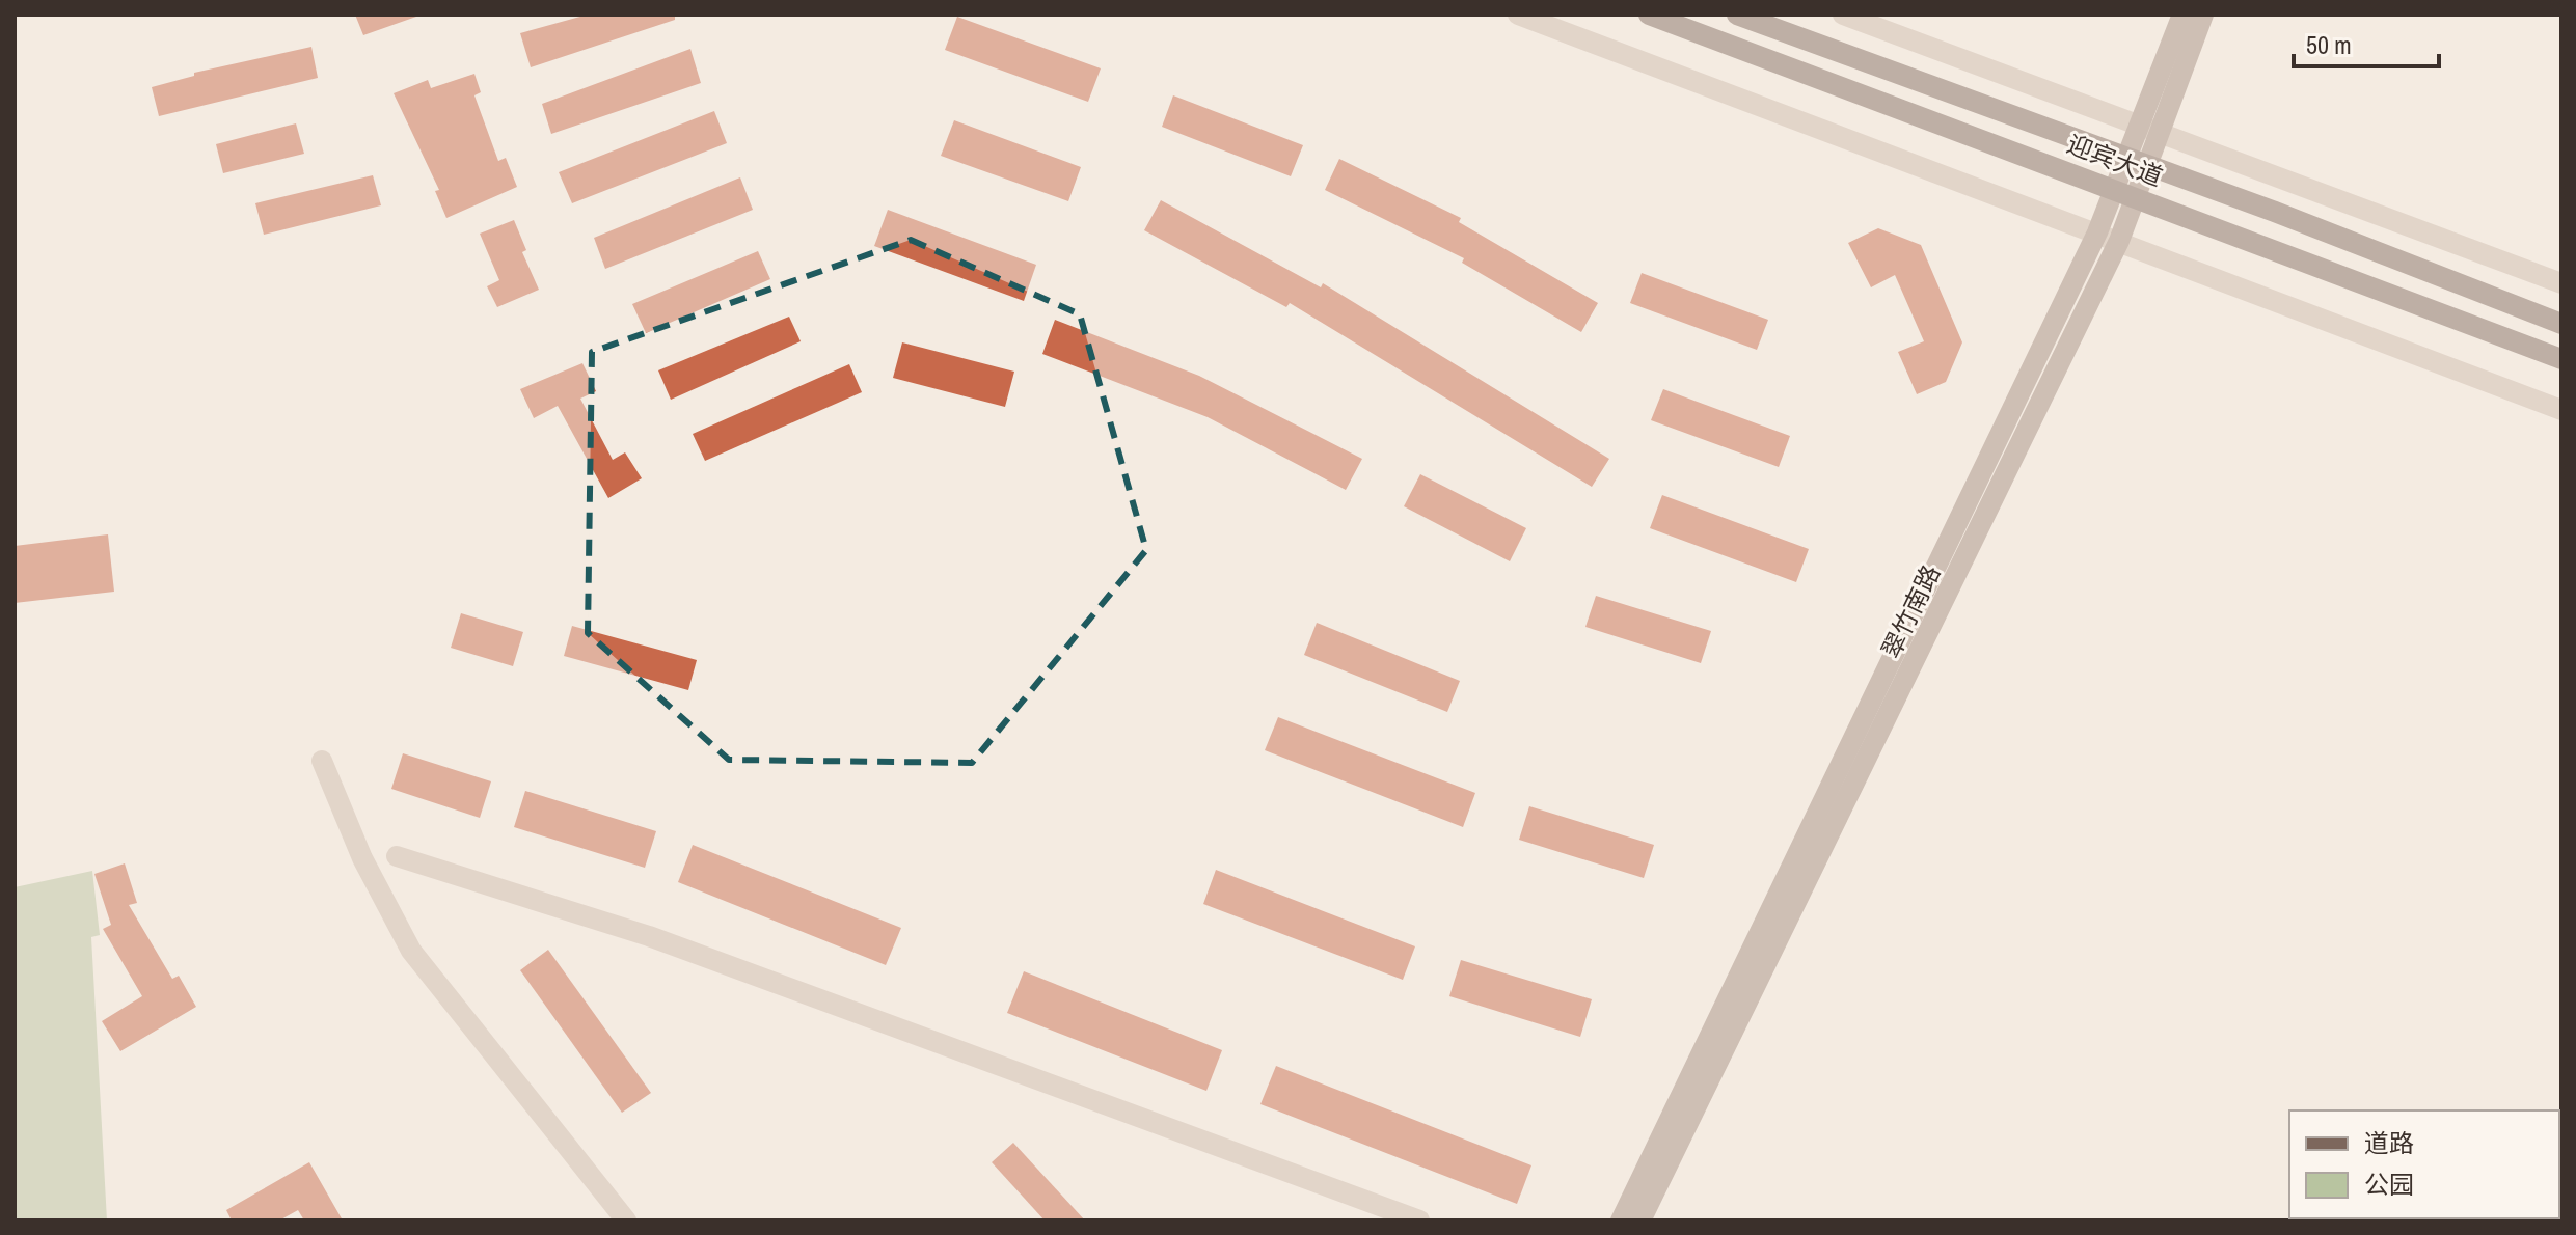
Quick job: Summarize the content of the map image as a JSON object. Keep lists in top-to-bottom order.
{
  "streets": {
    "main road": ["迎宾大道", "翠竹南路"]
  },
  "crossings": [
    ["迎宾大道", "翠竹南路"]
  ],
  "legend": ["道路", "公园"],
  "scale_bar": "50 m"
}
